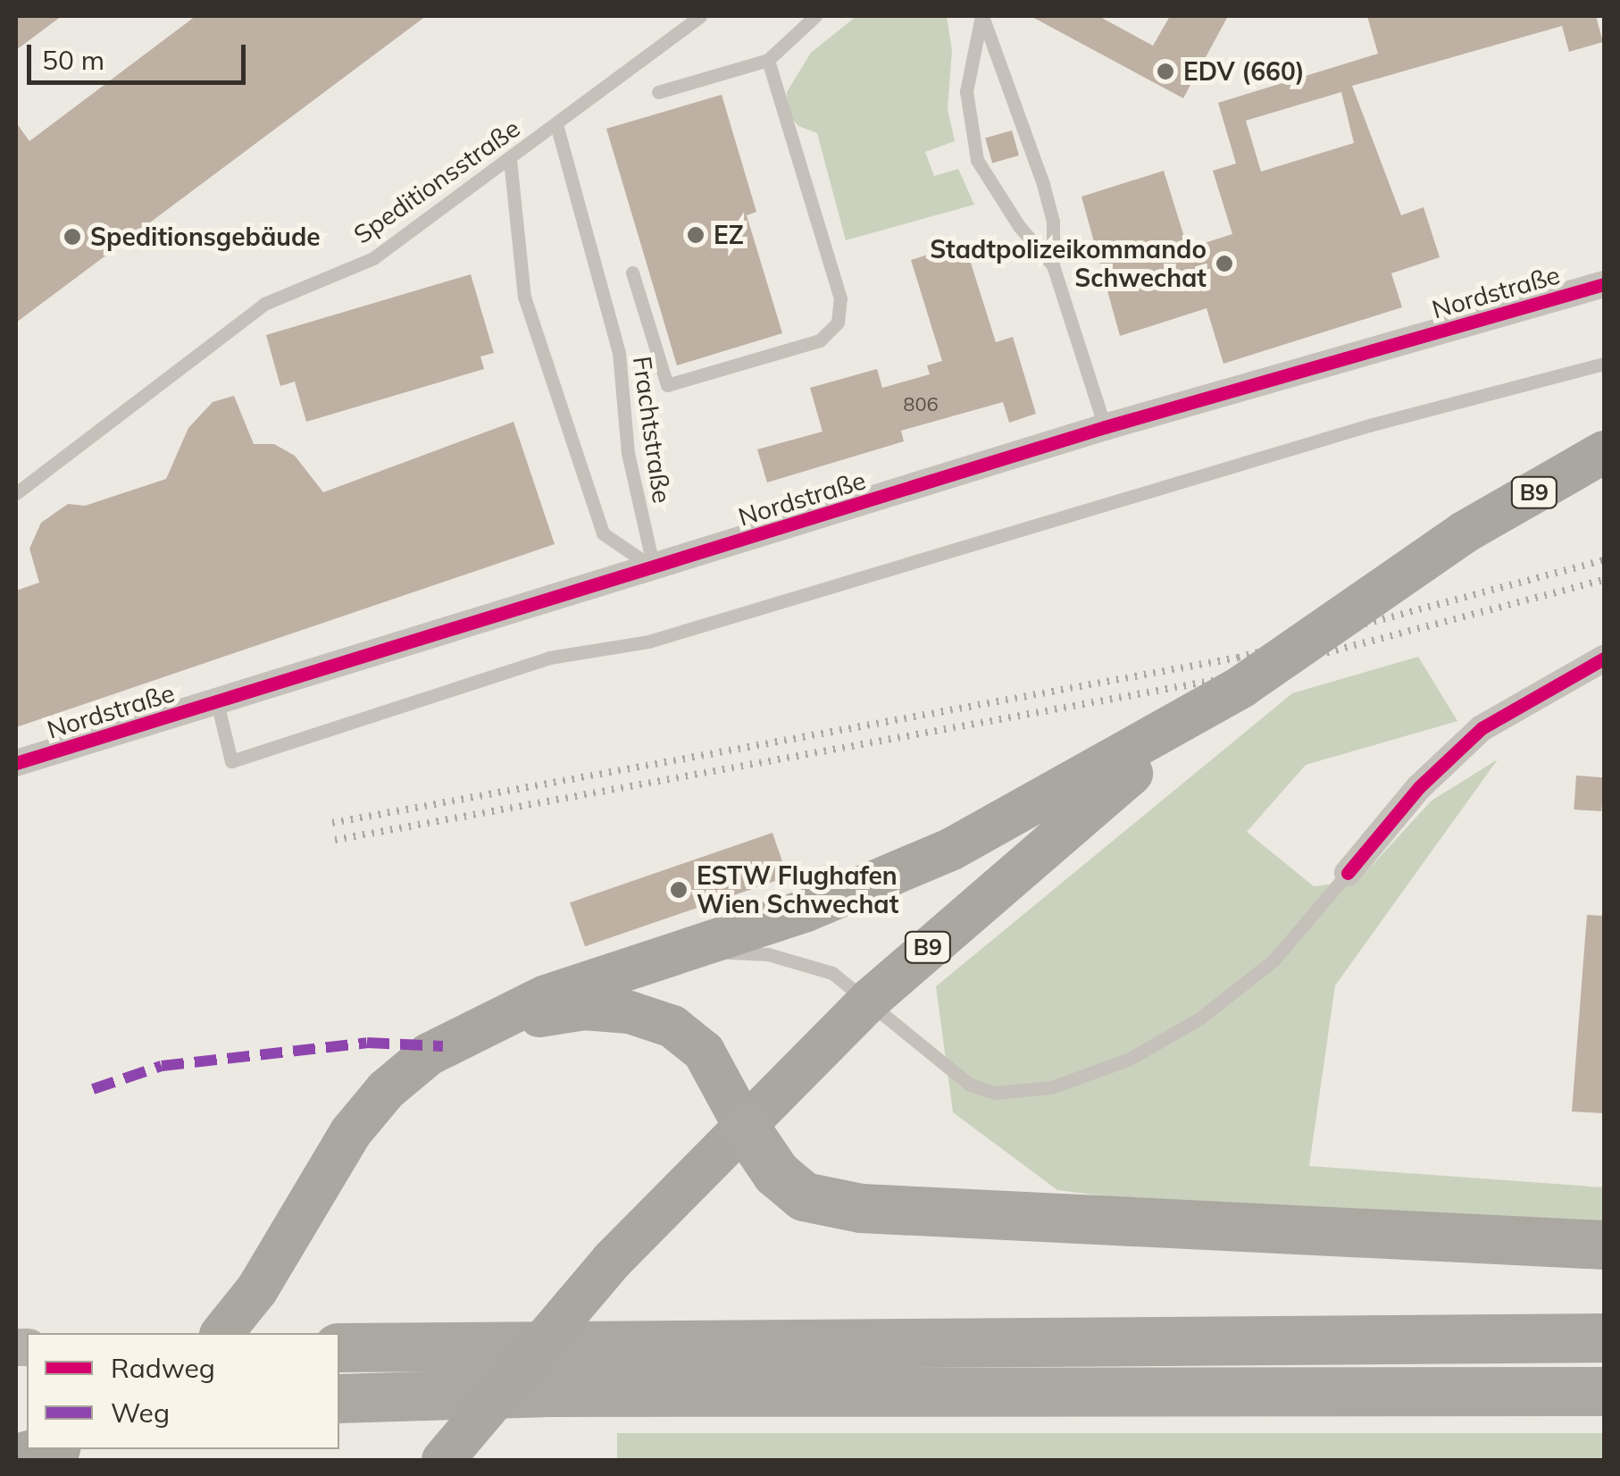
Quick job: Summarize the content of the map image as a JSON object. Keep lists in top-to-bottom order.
{
  "streets": {
    "main road": ["B9"],
    "street": ["Nordstraße"],
    "lane": ["Speditionsstraße", "Frachtstraße"]
  },
  "crossings": [
    ["Speditionsstraße", "Frachtstraße"],
    ["Nordstraße", "Frachtstraße"]
  ],
  "places": [
    "EDV (660)",
    "EZ",
    "Speditionsgebäude",
    "Stadtpolizeikommando Schwechat",
    "ESTW Flughafen Wien Schwechat"
  ],
  "house_numbers": ["806"],
  "legend": ["Radweg", "Weg"],
  "scale_bar": "50 m"
}
